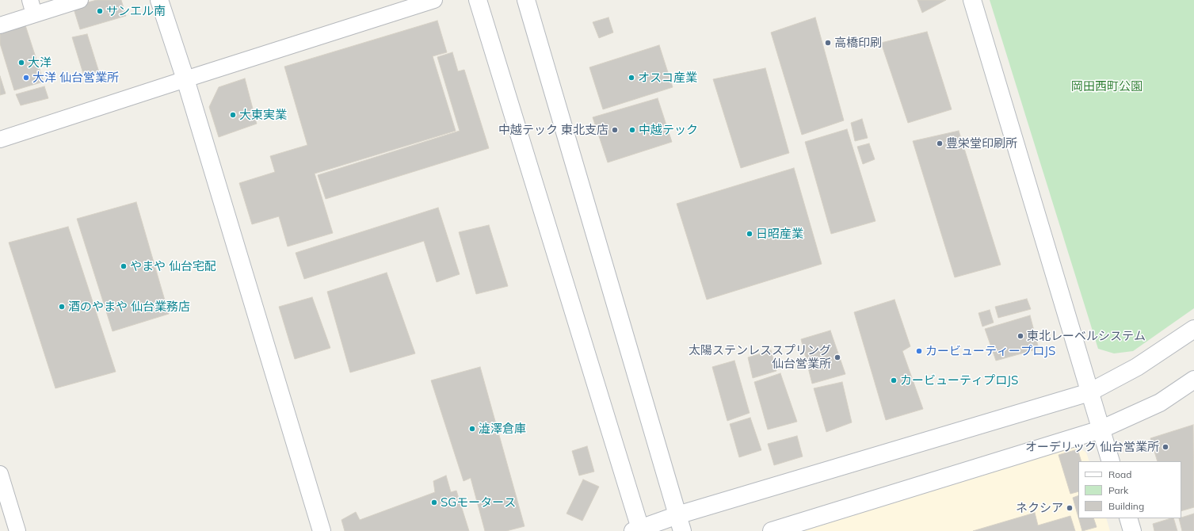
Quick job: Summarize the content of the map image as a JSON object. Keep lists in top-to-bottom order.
{
  "parks": ["岡田西町公園"],
  "places": [
    "サンエル南",
    "高橋印刷",
    "大洋",
    "大洋 仙台営業所",
    "オスコ産業",
    "大東実業",
    "中越テック 東北支店",
    "中越テック",
    "豊栄堂印刷所",
    "日昭産業",
    "やまや 仙台宅配",
    "酒のやまや 仙台業務店",
    "東北レーベルシステム",
    "カービューティープロJS",
    "太陽ステンレススプリング 仙台営業所",
    "カービューティプロJS",
    "澁澤倉庫",
    "オーデリック 仙台営業所",
    "SGモータース",
    "ネクシア"
  ],
  "legend": ["Road", "Park", "Building"]
}
